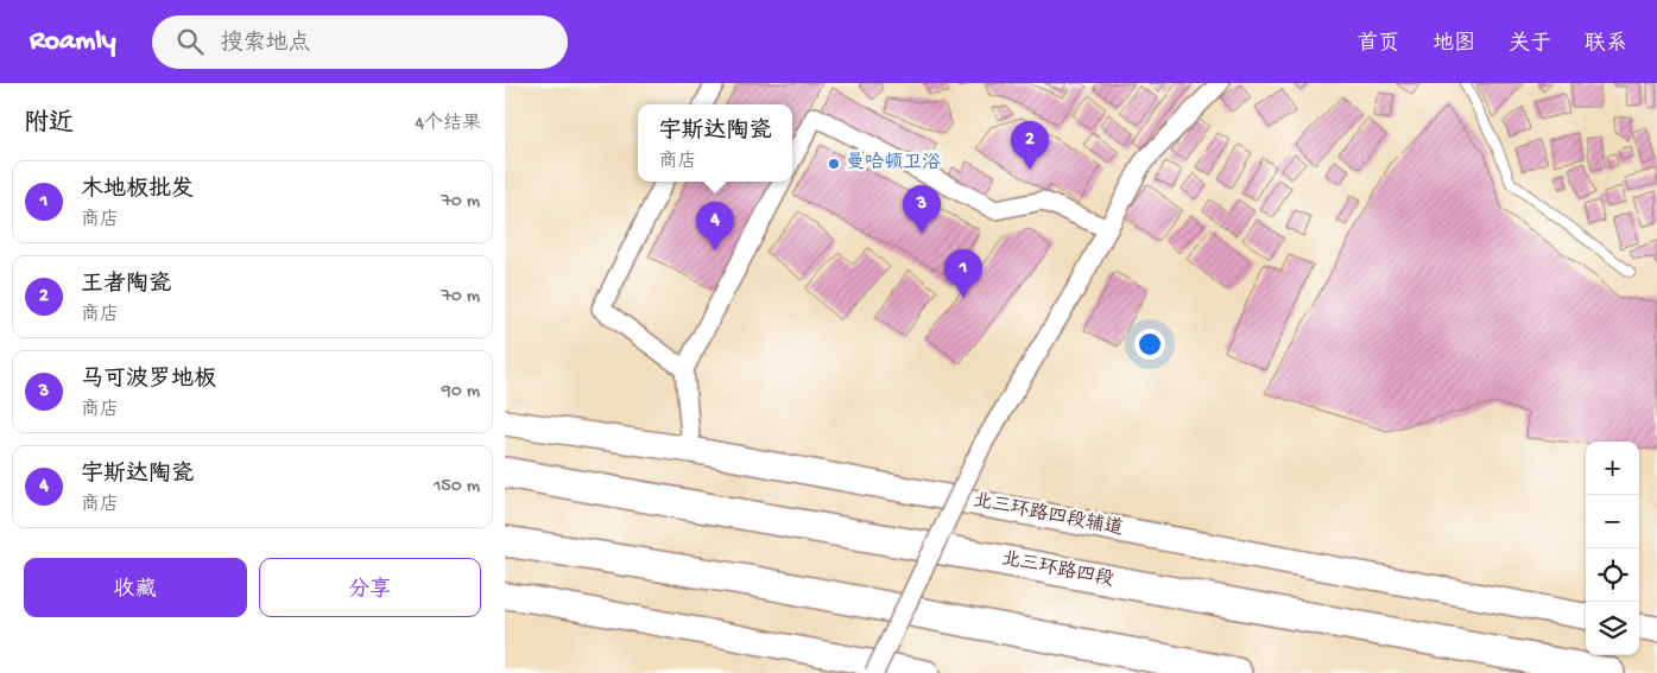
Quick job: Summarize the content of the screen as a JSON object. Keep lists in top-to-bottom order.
{
  "streets": {
    "highway": ["北三环路四段"],
    "main road": ["北三环路四段辅道"]
  },
  "places": ["曼哈顿卫浴"],
  "page": {
    "header": "Roamly",
    "search": "搜索地点",
    "nav": [
      "首页",
      "地图",
      "关于",
      "联系"
    ],
    "heading": ["附近", "4个结果"],
    "popup": ["宇斯达陶瓷", "商店"],
    "pins": [
      "2",
      "3",
      "4",
      "1"
    ],
    "list": [
      {
        "mark": "1",
        "name": "木地板批发",
        "note": "商店",
        "value": "70 m"
      },
      {
        "mark": "2",
        "name": "王者陶瓷",
        "note": "商店",
        "value": "70 m"
      },
      {
        "mark": "3",
        "name": "马可波罗地板",
        "note": "商店",
        "value": "90 m"
      },
      {
        "mark": "4",
        "name": "宇斯达陶瓷",
        "note": "商店",
        "value": "150 m"
      }
    ],
    "map_buttons": ["+", "−"],
    "buttons": ["收藏", "分享"]
  }
}
